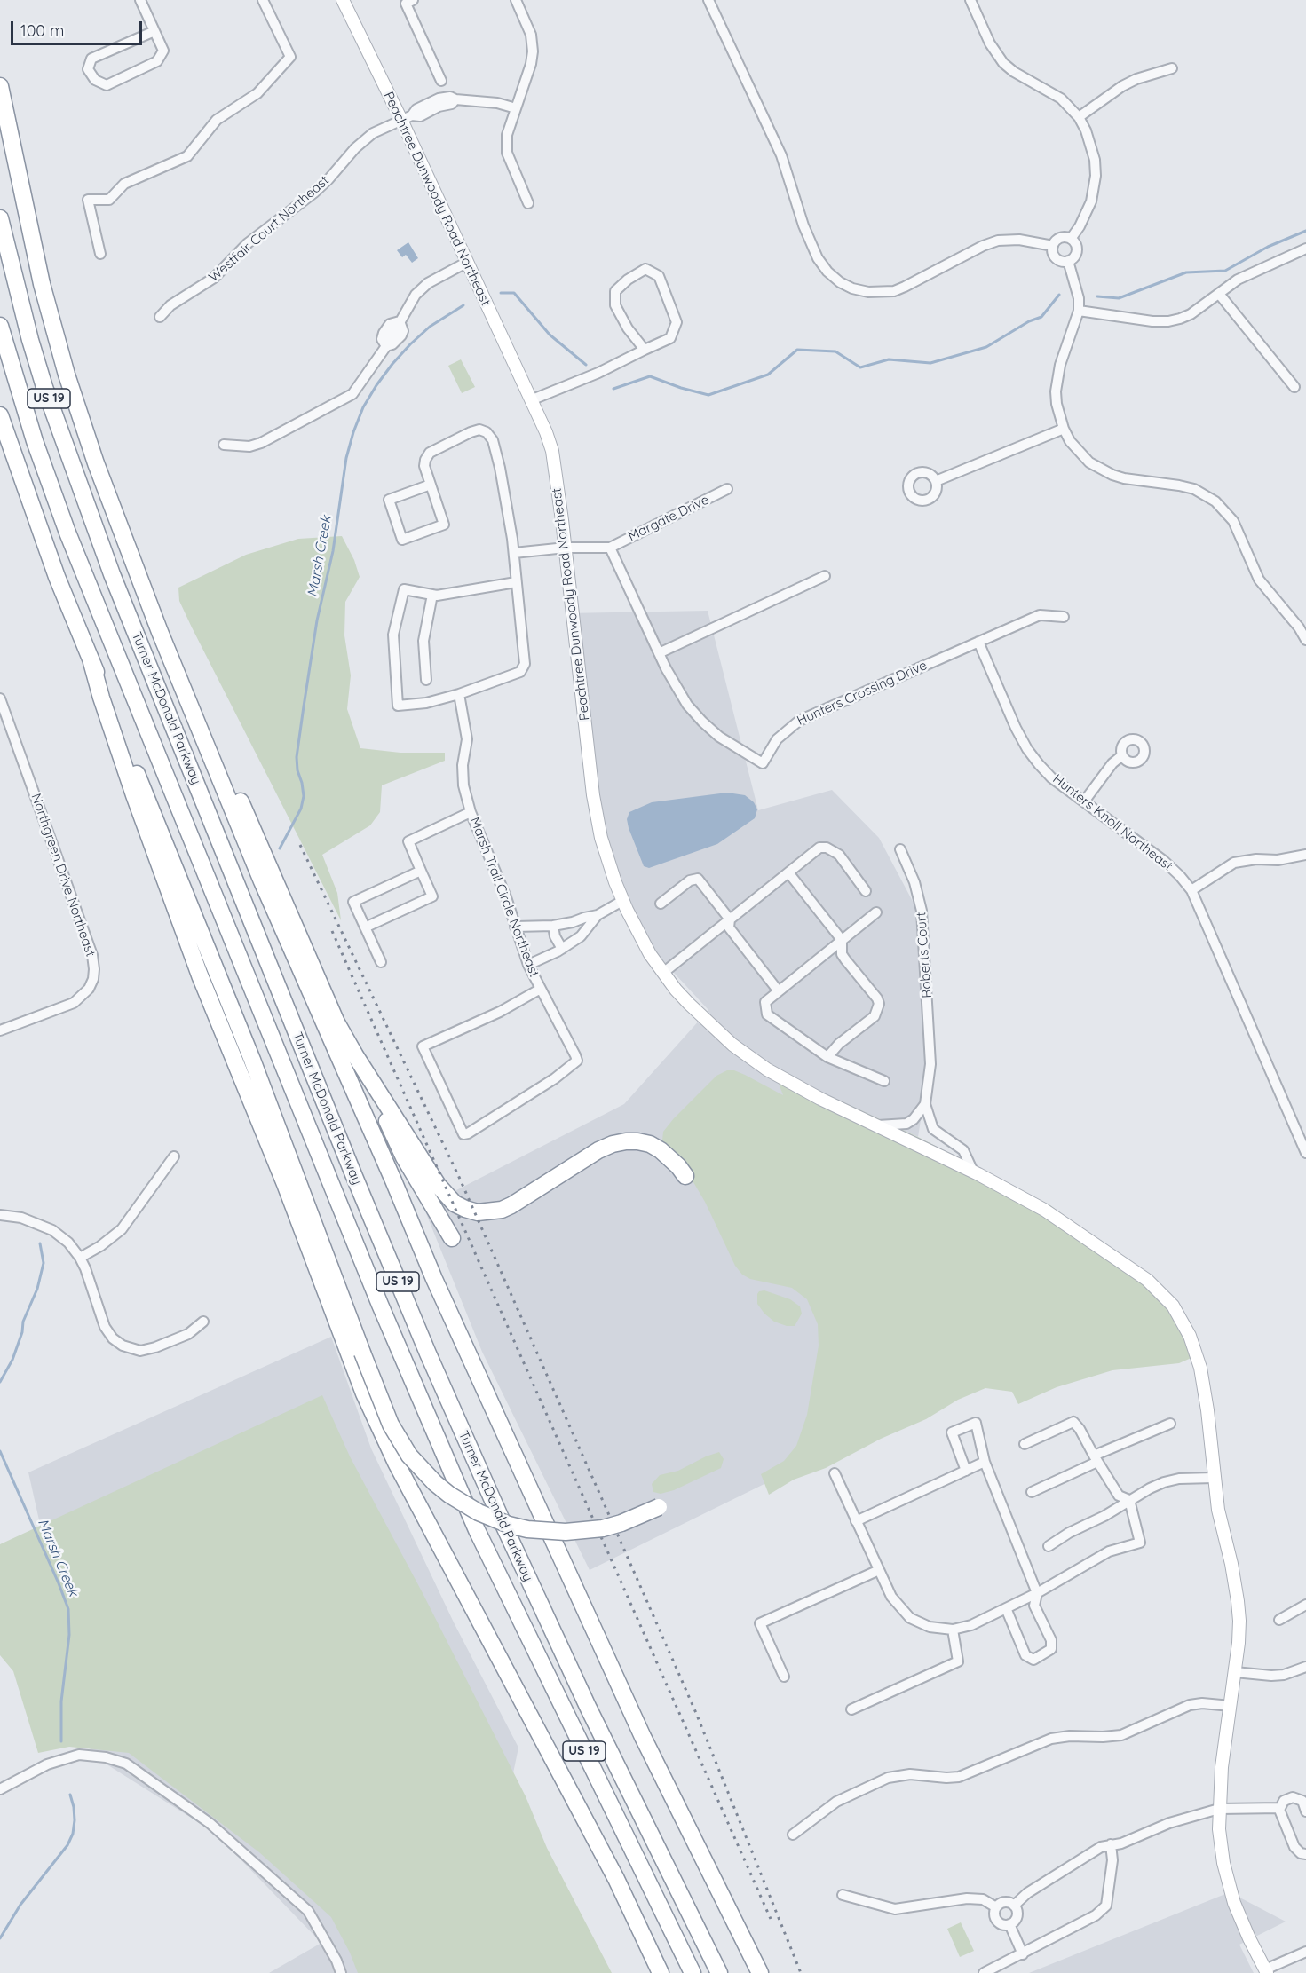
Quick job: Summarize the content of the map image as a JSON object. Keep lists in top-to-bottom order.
{
  "streets": {
    "highway": ["US 19", "Turner McDonald Parkway"],
    "street": [
      "Peachtree Dunwoody Road Northeast",
      "Westfair Court Northeast",
      "Margate Drive",
      "Hunters Crossing Drive",
      "Hunters Knoll Northeast",
      "Northgreen Drive Northeast",
      "Marsh Trail Circle Northeast",
      "Roberts Court"
    ]
  },
  "crossings": [
    ["Peachtree Dunwoody Road Northeast", "Westfair Court Northeast"],
    ["Margate Drive", "Hunters Crossing Drive"],
    ["Hunters Crossing Drive", "Hunters Knoll Northeast"]
  ],
  "water": ["Marsh Creek"],
  "scale_bar": "100 m"
}
